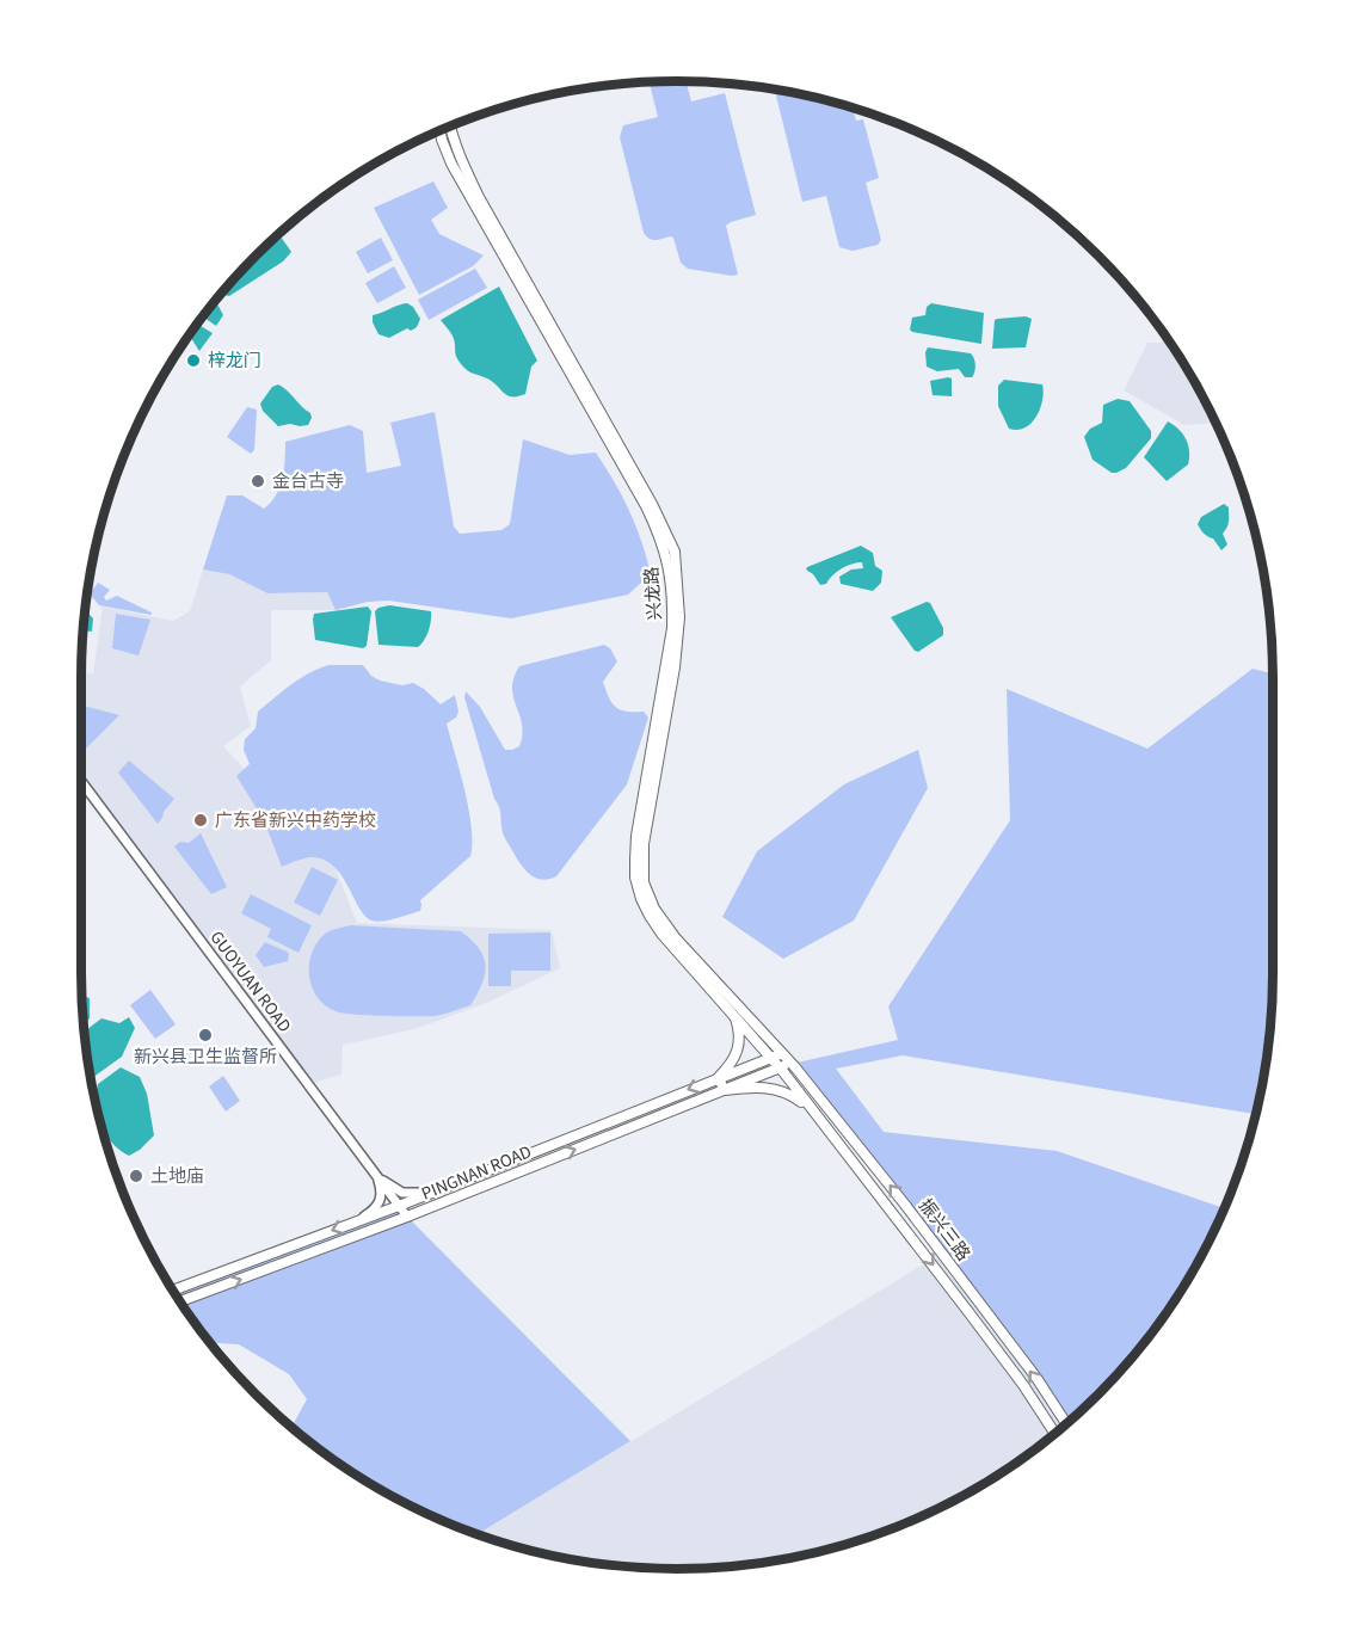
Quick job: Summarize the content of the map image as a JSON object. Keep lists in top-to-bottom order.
{
  "streets": {
    "main road": ["兴龙路", "PINGNAN ROAD", "振兴三路"],
    "street": ["GUOYUAN ROAD"]
  },
  "crossings": [
    ["兴龙路", "PINGNAN ROAD"],
    ["兴龙路", "振兴三路"],
    ["GUOYUAN ROAD", "PINGNAN ROAD"],
    ["PINGNAN ROAD", "振兴三路"]
  ],
  "places": [
    "梓龙门",
    "金台古寺",
    "广东省新兴中药学校",
    "新兴县卫生监督所",
    "土地庙"
  ]
}
